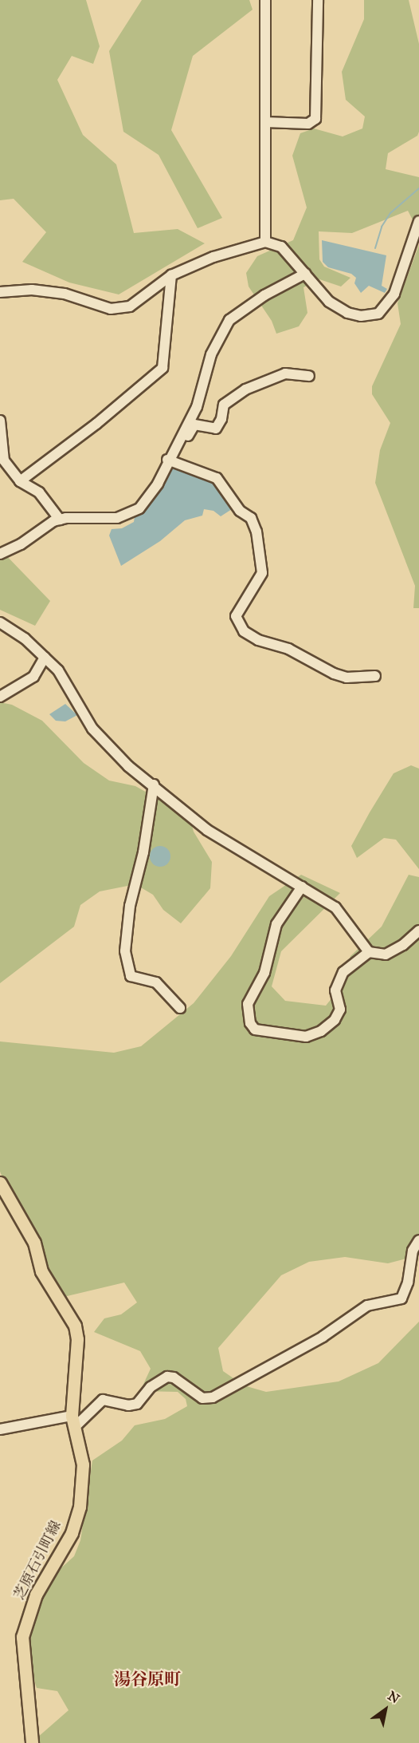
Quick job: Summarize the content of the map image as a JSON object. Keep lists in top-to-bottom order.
{
  "streets": {
    "main road": ["芝原石引町線"]
  },
  "districts": ["湯谷原町"],
  "north": "top right"
}
